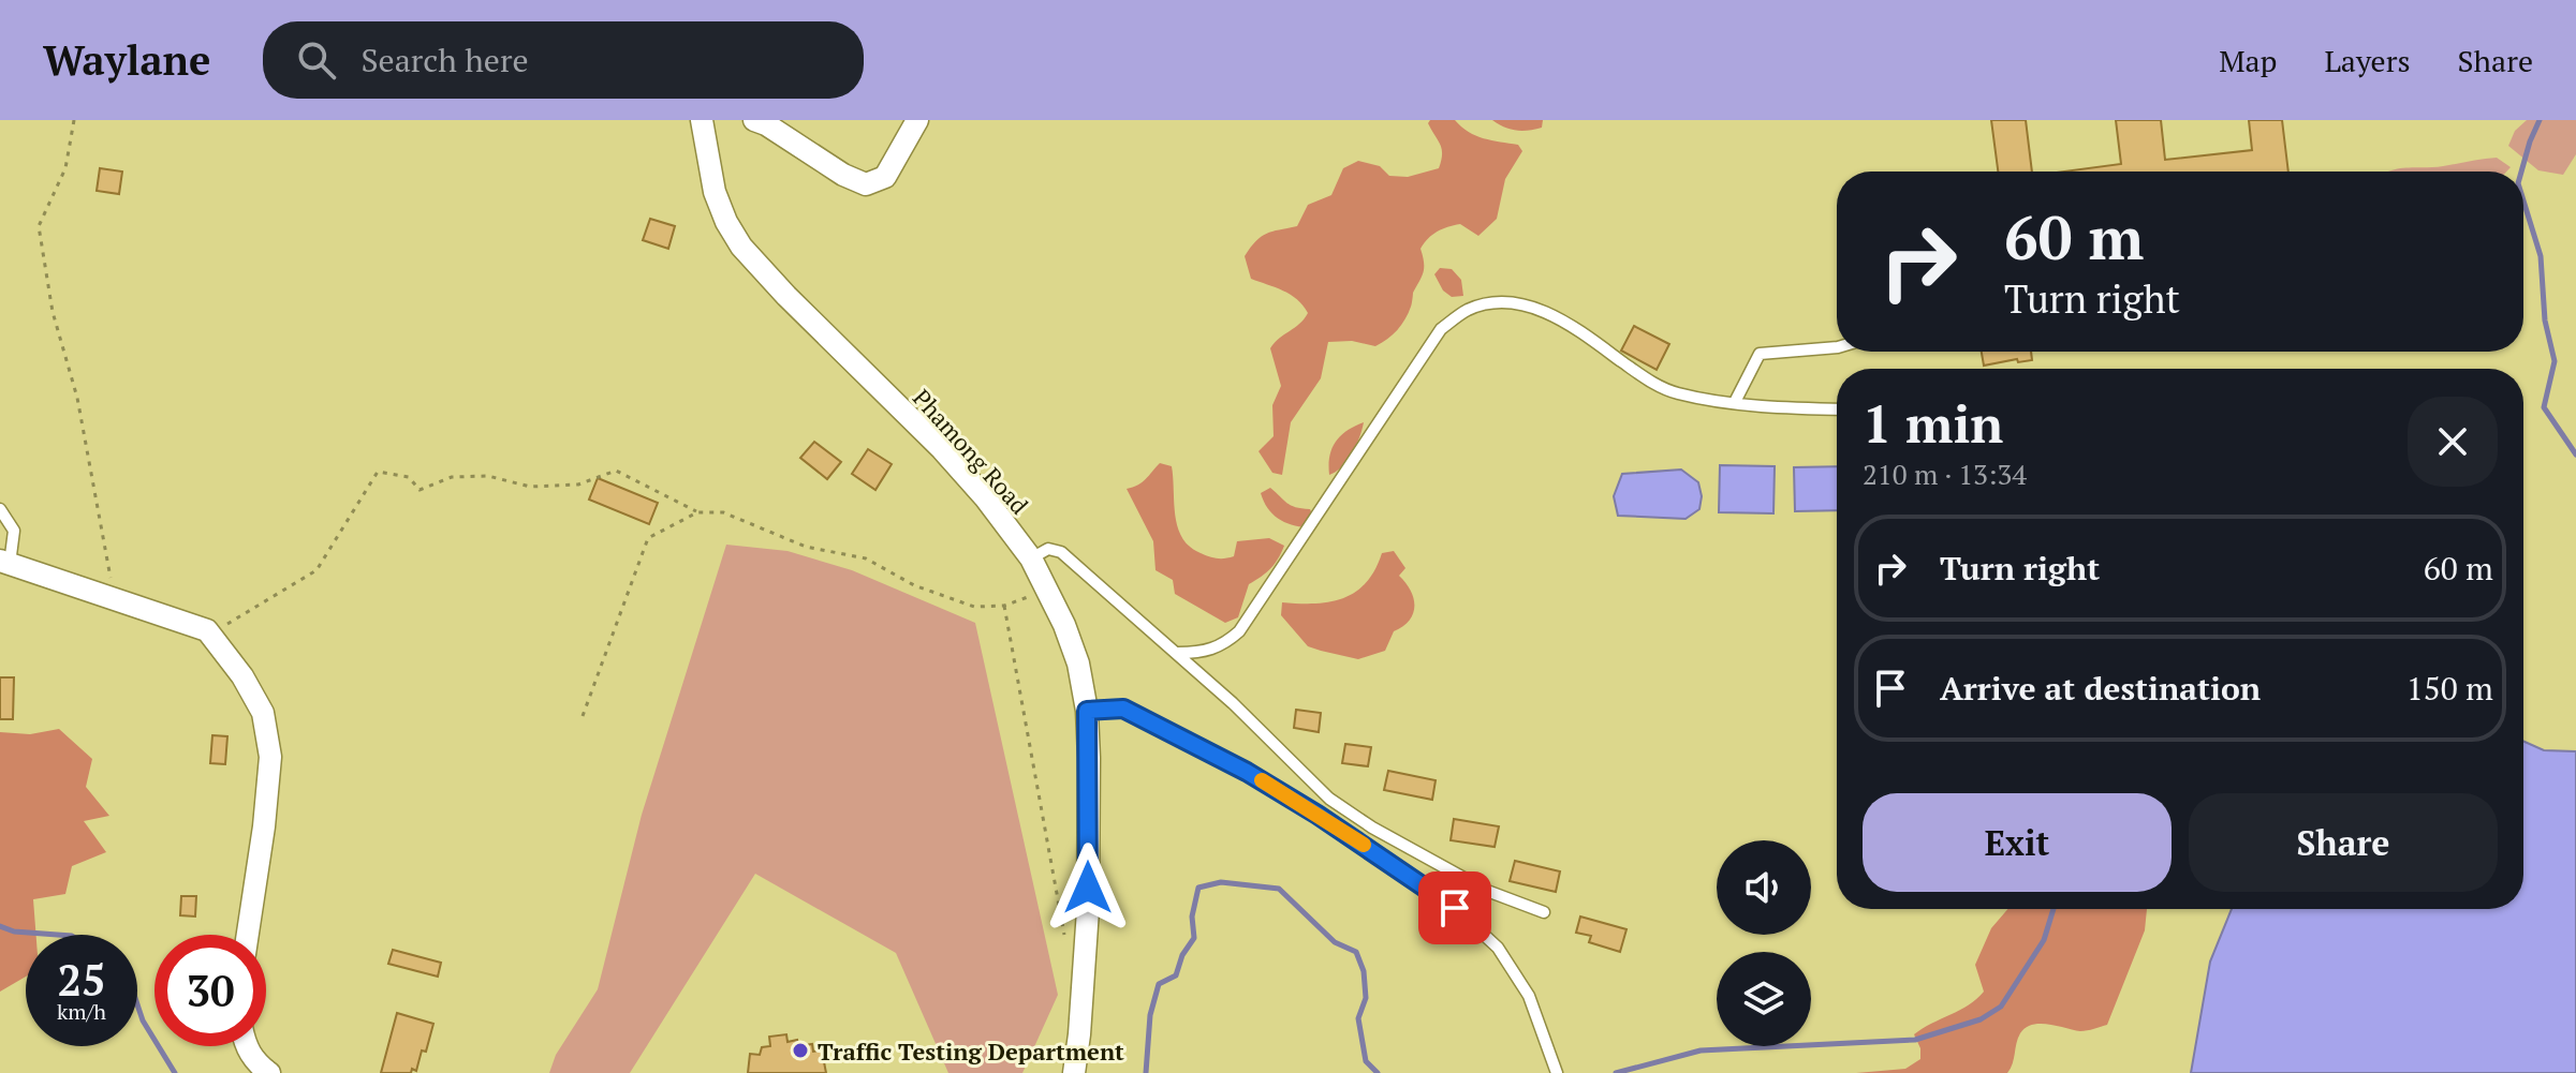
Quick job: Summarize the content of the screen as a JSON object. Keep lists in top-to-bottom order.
{
  "streets": {
    "street": ["Phamong Road"]
  },
  "places": ["Traffic Testing Department"],
  "page": {
    "header": "Waylane",
    "search": "Search here",
    "nav": ["Map", "Layers", "Share"],
    "turn": ["60 m", "Turn right"],
    "heading": ["1 min", "210 m · 13:34"],
    "list": [
      {
        "name": "Turn right",
        "value": "60 m"
      },
      {
        "name": "Arrive at destination",
        "value": "150 m"
      }
    ],
    "buttons": ["Exit", "Share"],
    "speed": "25 km/h",
    "limit": "30"
  }
}
